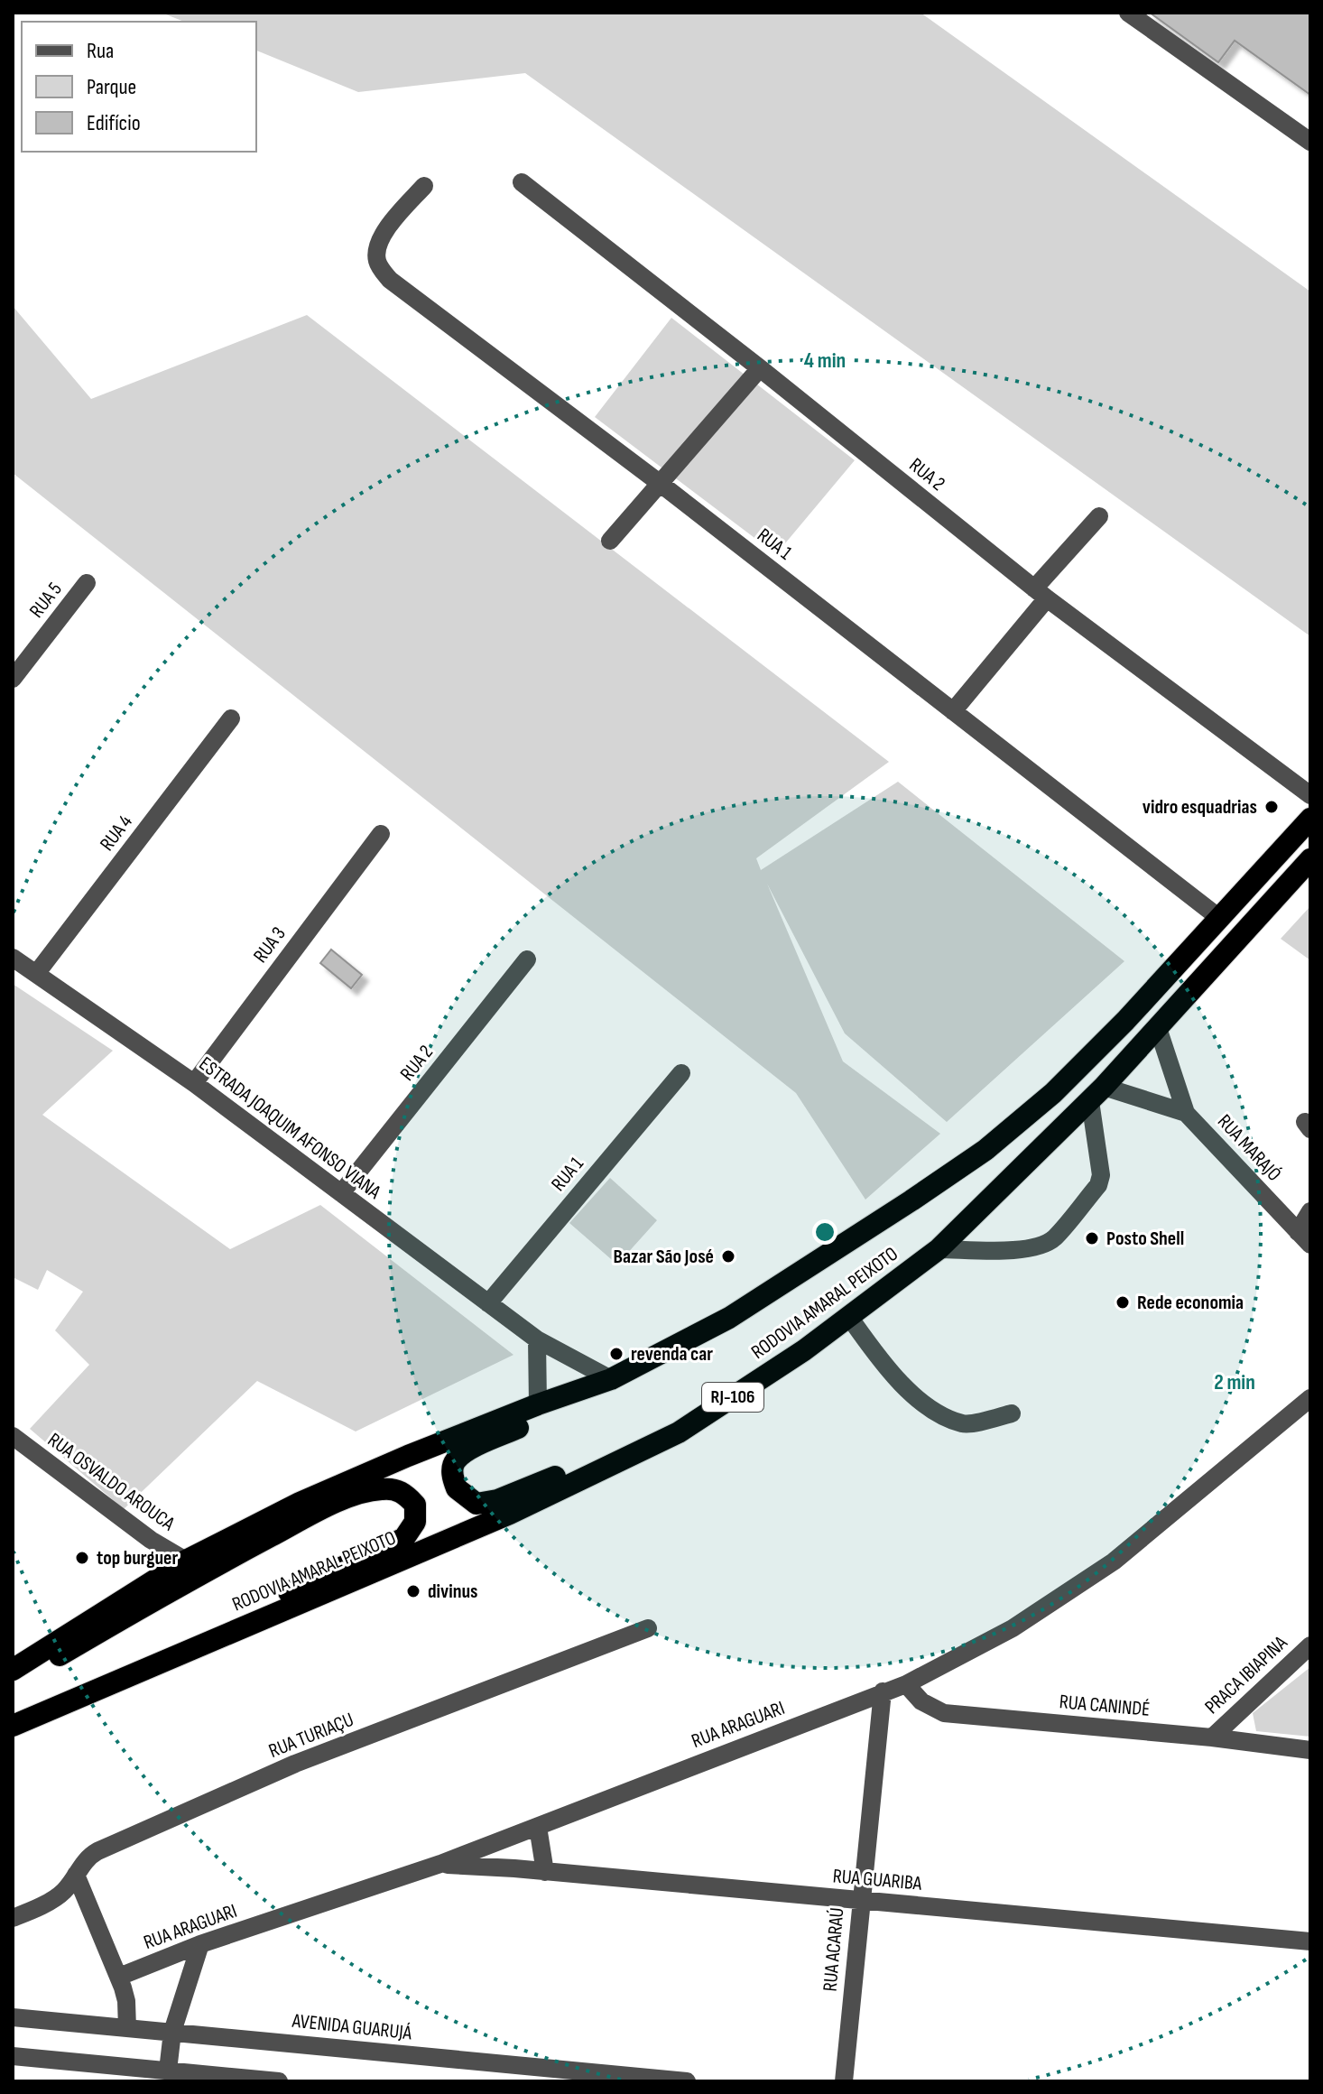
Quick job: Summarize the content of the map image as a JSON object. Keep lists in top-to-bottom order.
{
  "streets": {
    "highway": ["RODOVIA AMARAL PEIXOTO", "RJ-106"],
    "street": [
      "RUA 2",
      "RUA 1",
      "RUA 5",
      "RUA 4",
      "RUA 3",
      "ESTRADA JOAQUIM AFONSO VIANA",
      "RUA MARAJÓ",
      "RUA OSVALDO AROUCA",
      "PRACA IBIAPINA",
      "RUA CANINDÉ",
      "RUA ARAGUARI",
      "RUA TURIAÇU",
      "RUA GUARIBA",
      "RUA ACARAÚ",
      "AVENIDA GUARUJÁ"
    ]
  },
  "crossings": [
    ["RUA 2", "ESTRADA JOAQUIM AFONSO VIANA"],
    ["RUA 1", "ESTRADA JOAQUIM AFONSO VIANA"],
    ["RUA 1", "RODOVIA AMARAL PEIXOTO"],
    ["RUA 4", "ESTRADA JOAQUIM AFONSO VIANA"],
    ["RUA 3", "ESTRADA JOAQUIM AFONSO VIANA"],
    ["ESTRADA JOAQUIM AFONSO VIANA", "RODOVIA AMARAL PEIXOTO"],
    ["RUA MARAJÓ", "RODOVIA AMARAL PEIXOTO"],
    ["RODOVIA AMARAL PEIXOTO", "RUA OSVALDO AROUCA"],
    ["PRACA IBIAPINA", "RUA CANINDÉ"],
    ["RUA CANINDÉ", "RUA ARAGUARI"],
    ["RUA ARAGUARI", "RUA GUARIBA"],
    ["RUA ARAGUARI", "RUA ACARAÚ"],
    ["RUA GUARIBA", "RUA ACARAÚ"]
  ],
  "places": [
    "vidro esquadrias",
    "Posto Shell",
    "Bazar São José",
    "Rede economia",
    "revenda car",
    "top burguer",
    "divinus"
  ],
  "legend": ["Rua", "Parque", "Edifício"],
  "rings": ["4 min", "2 min"]
}
